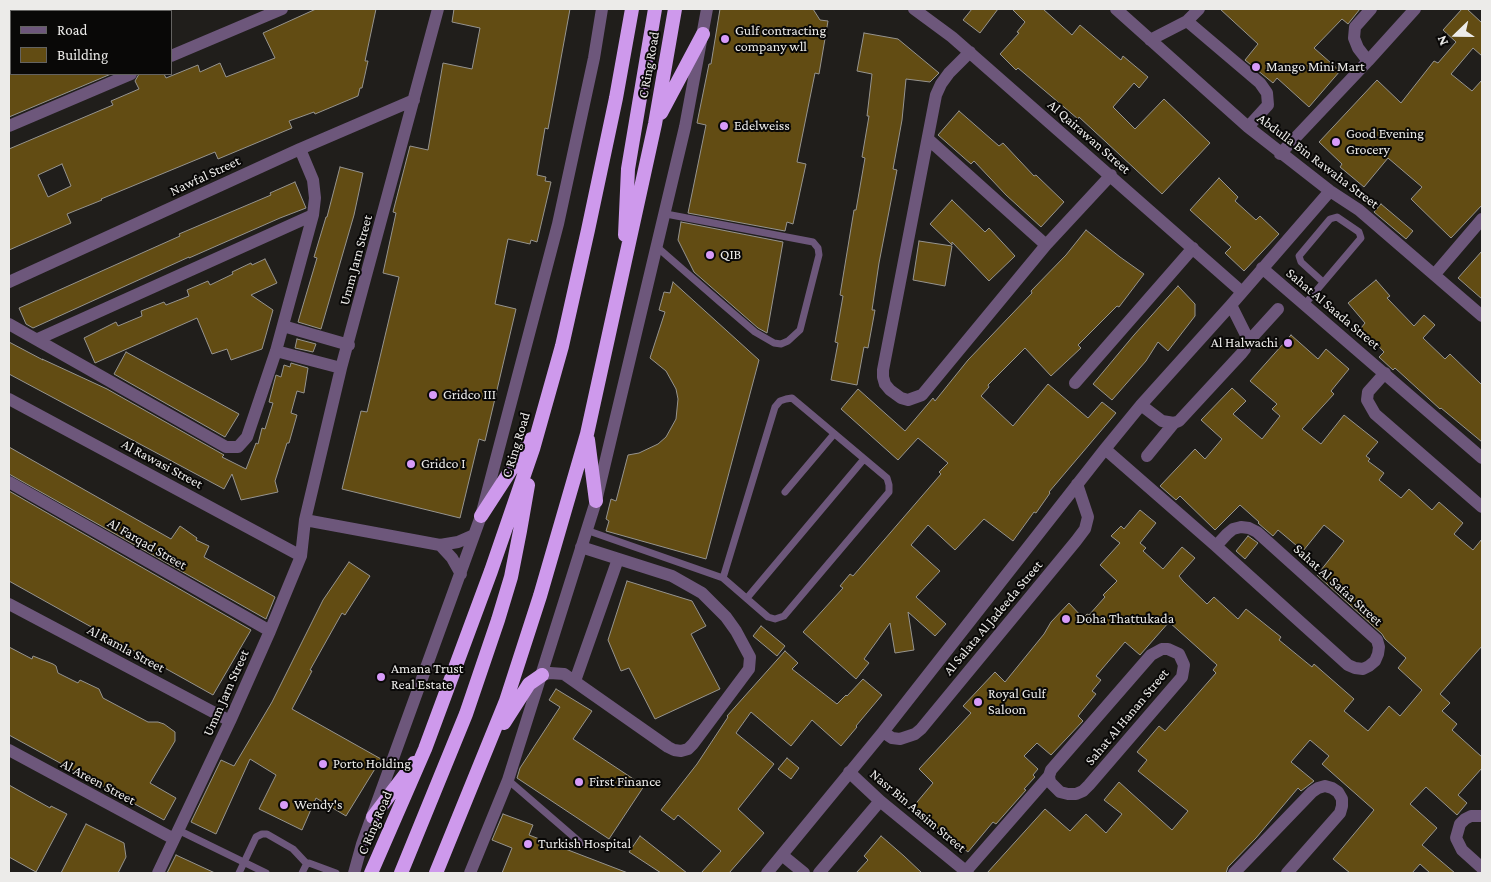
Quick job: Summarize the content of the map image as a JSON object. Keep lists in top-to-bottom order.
{
  "streets": {
    "highway": ["C Ring Road"],
    "street": [
      "Al Qairawan Street",
      "Abdulla Bin Rawaha Street",
      "Nawfal Street",
      "Umm Jarn Street",
      "Sahat Al Saada Street",
      "Al Rawasi Street",
      "Al Farqad Street",
      "Sahat Al Safaa Street",
      "Al Salata Al Jadeeda Street",
      "Al Ramla Street",
      "Sahat Al Hanan Street",
      "Al Areen Street",
      "Nasr Bin Aasim Street"
    ]
  },
  "crossings": [
    ["Al Qairawan Street", "Al Salata Al Jadeeda Street"],
    ["Abdulla Bin Rawaha Street", "Al Salata Al Jadeeda Street"],
    ["Nawfal Street", "Umm Jarn Street"],
    ["Umm Jarn Street", "Al Rawasi Street"],
    ["Umm Jarn Street", "Al Farqad Street"],
    ["Umm Jarn Street", "Al Ramla Street"],
    ["Umm Jarn Street", "Al Areen Street"],
    ["Sahat Al Saada Street", "Al Salata Al Jadeeda Street"],
    ["Sahat Al Safaa Street", "Al Salata Al Jadeeda Street"],
    ["Al Salata Al Jadeeda Street", "Nasr Bin Aasim Street"],
    ["Sahat Al Hanan Street", "Nasr Bin Aasim Street"]
  ],
  "places": [
    "Gulf contracting company wll",
    "Mango Mini Mart",
    "Edelweiss",
    "Good Evening Grocery",
    "QIB",
    "Al Halwachi",
    "Gridco III",
    "Gridco I",
    "Doha Thattukada",
    "Amana Trust Real Estate",
    "Royal Gulf Saloon",
    "Porto Holding",
    "First Finance",
    "Wendy's",
    "Turkish Hospital"
  ],
  "legend": ["Road", "Building"],
  "north": "left"
}
